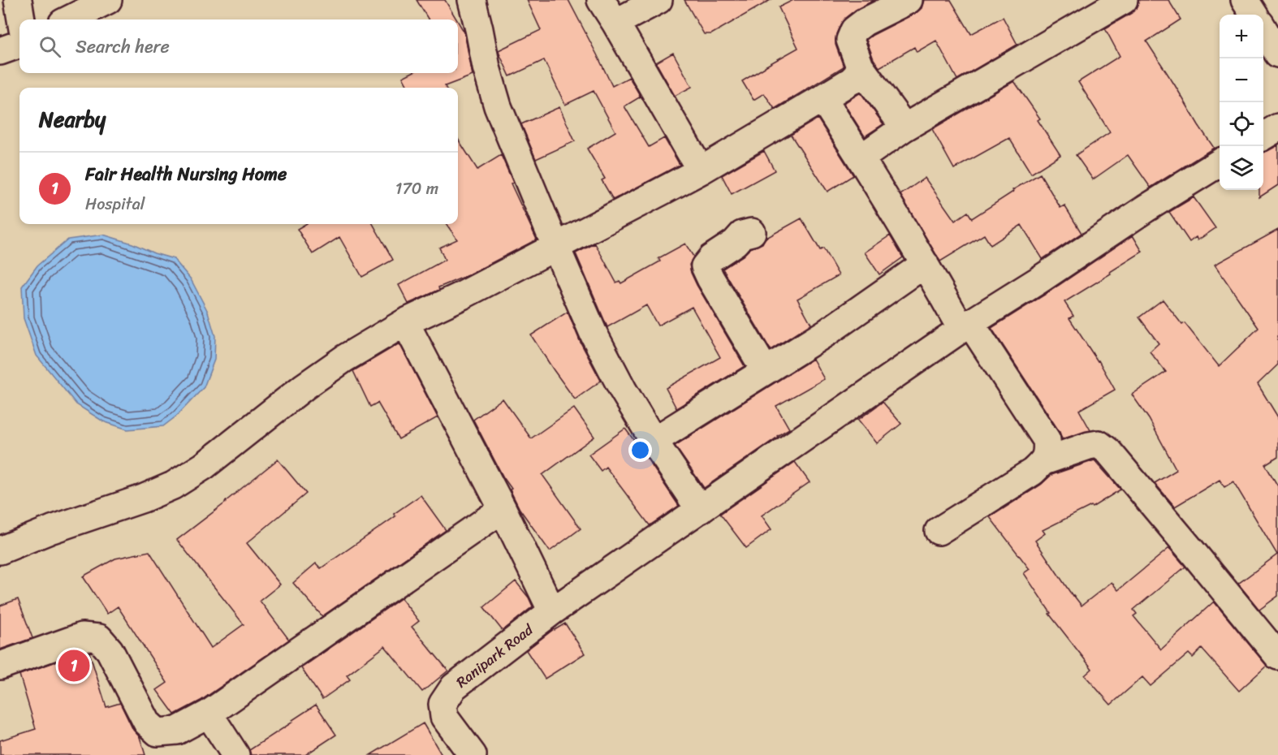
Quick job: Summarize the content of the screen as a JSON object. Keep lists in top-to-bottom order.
{
  "streets": {
    "street": ["Ranipark Road"]
  },
  "page": {
    "map_buttons": ["+", "−"],
    "search": "Search here",
    "heading": "Nearby",
    "list": [
      {
        "mark": "1",
        "name": "Fair Health Nursing Home",
        "note": "Hospital",
        "value": "170 m"
      }
    ],
    "pins": "1"
  }
}
